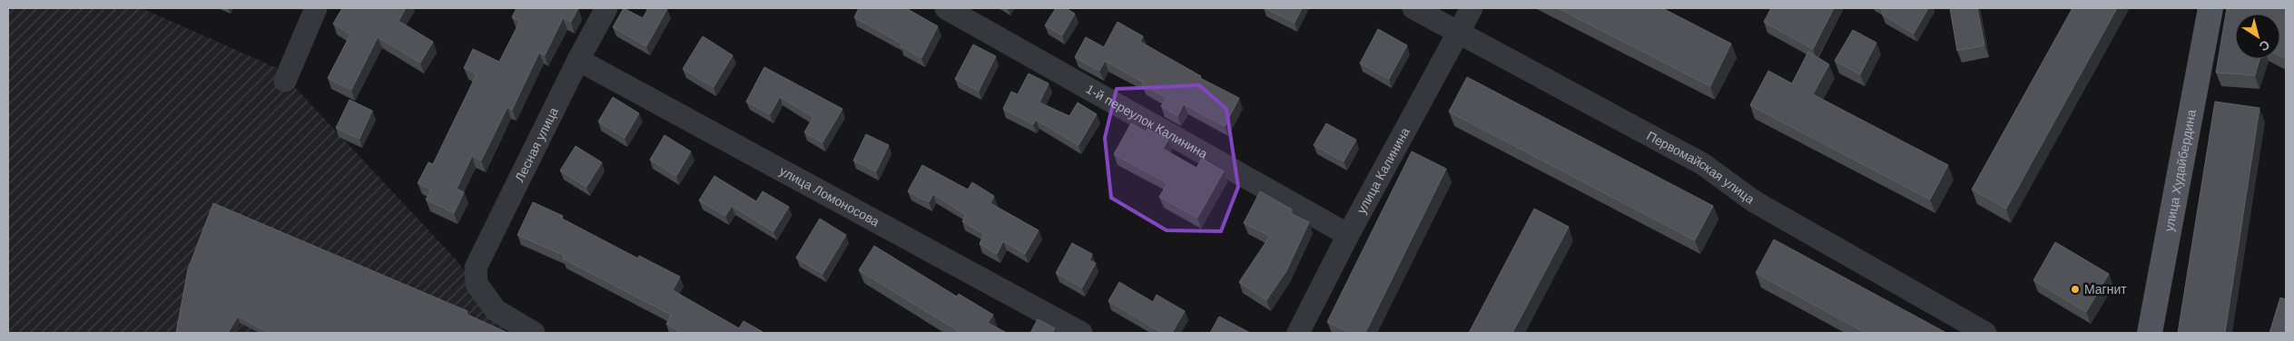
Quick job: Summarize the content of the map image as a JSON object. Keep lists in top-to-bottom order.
{
  "streets": {
    "main road": ["улица Худайбердина"],
    "street": [
      "1-й переулок Калинина",
      "Лесная улица",
      "Первомайская улица",
      "улица Калинина",
      "улица Ломоносова"
    ]
  },
  "crossings": [
    ["1-й переулок Калинина", "улица Калинина"],
    ["Лесная улица", "улица Ломоносова"],
    ["Первомайская улица", "улица Калинина"]
  ],
  "places": ["Магнит"],
  "north": "bottom right"
}
